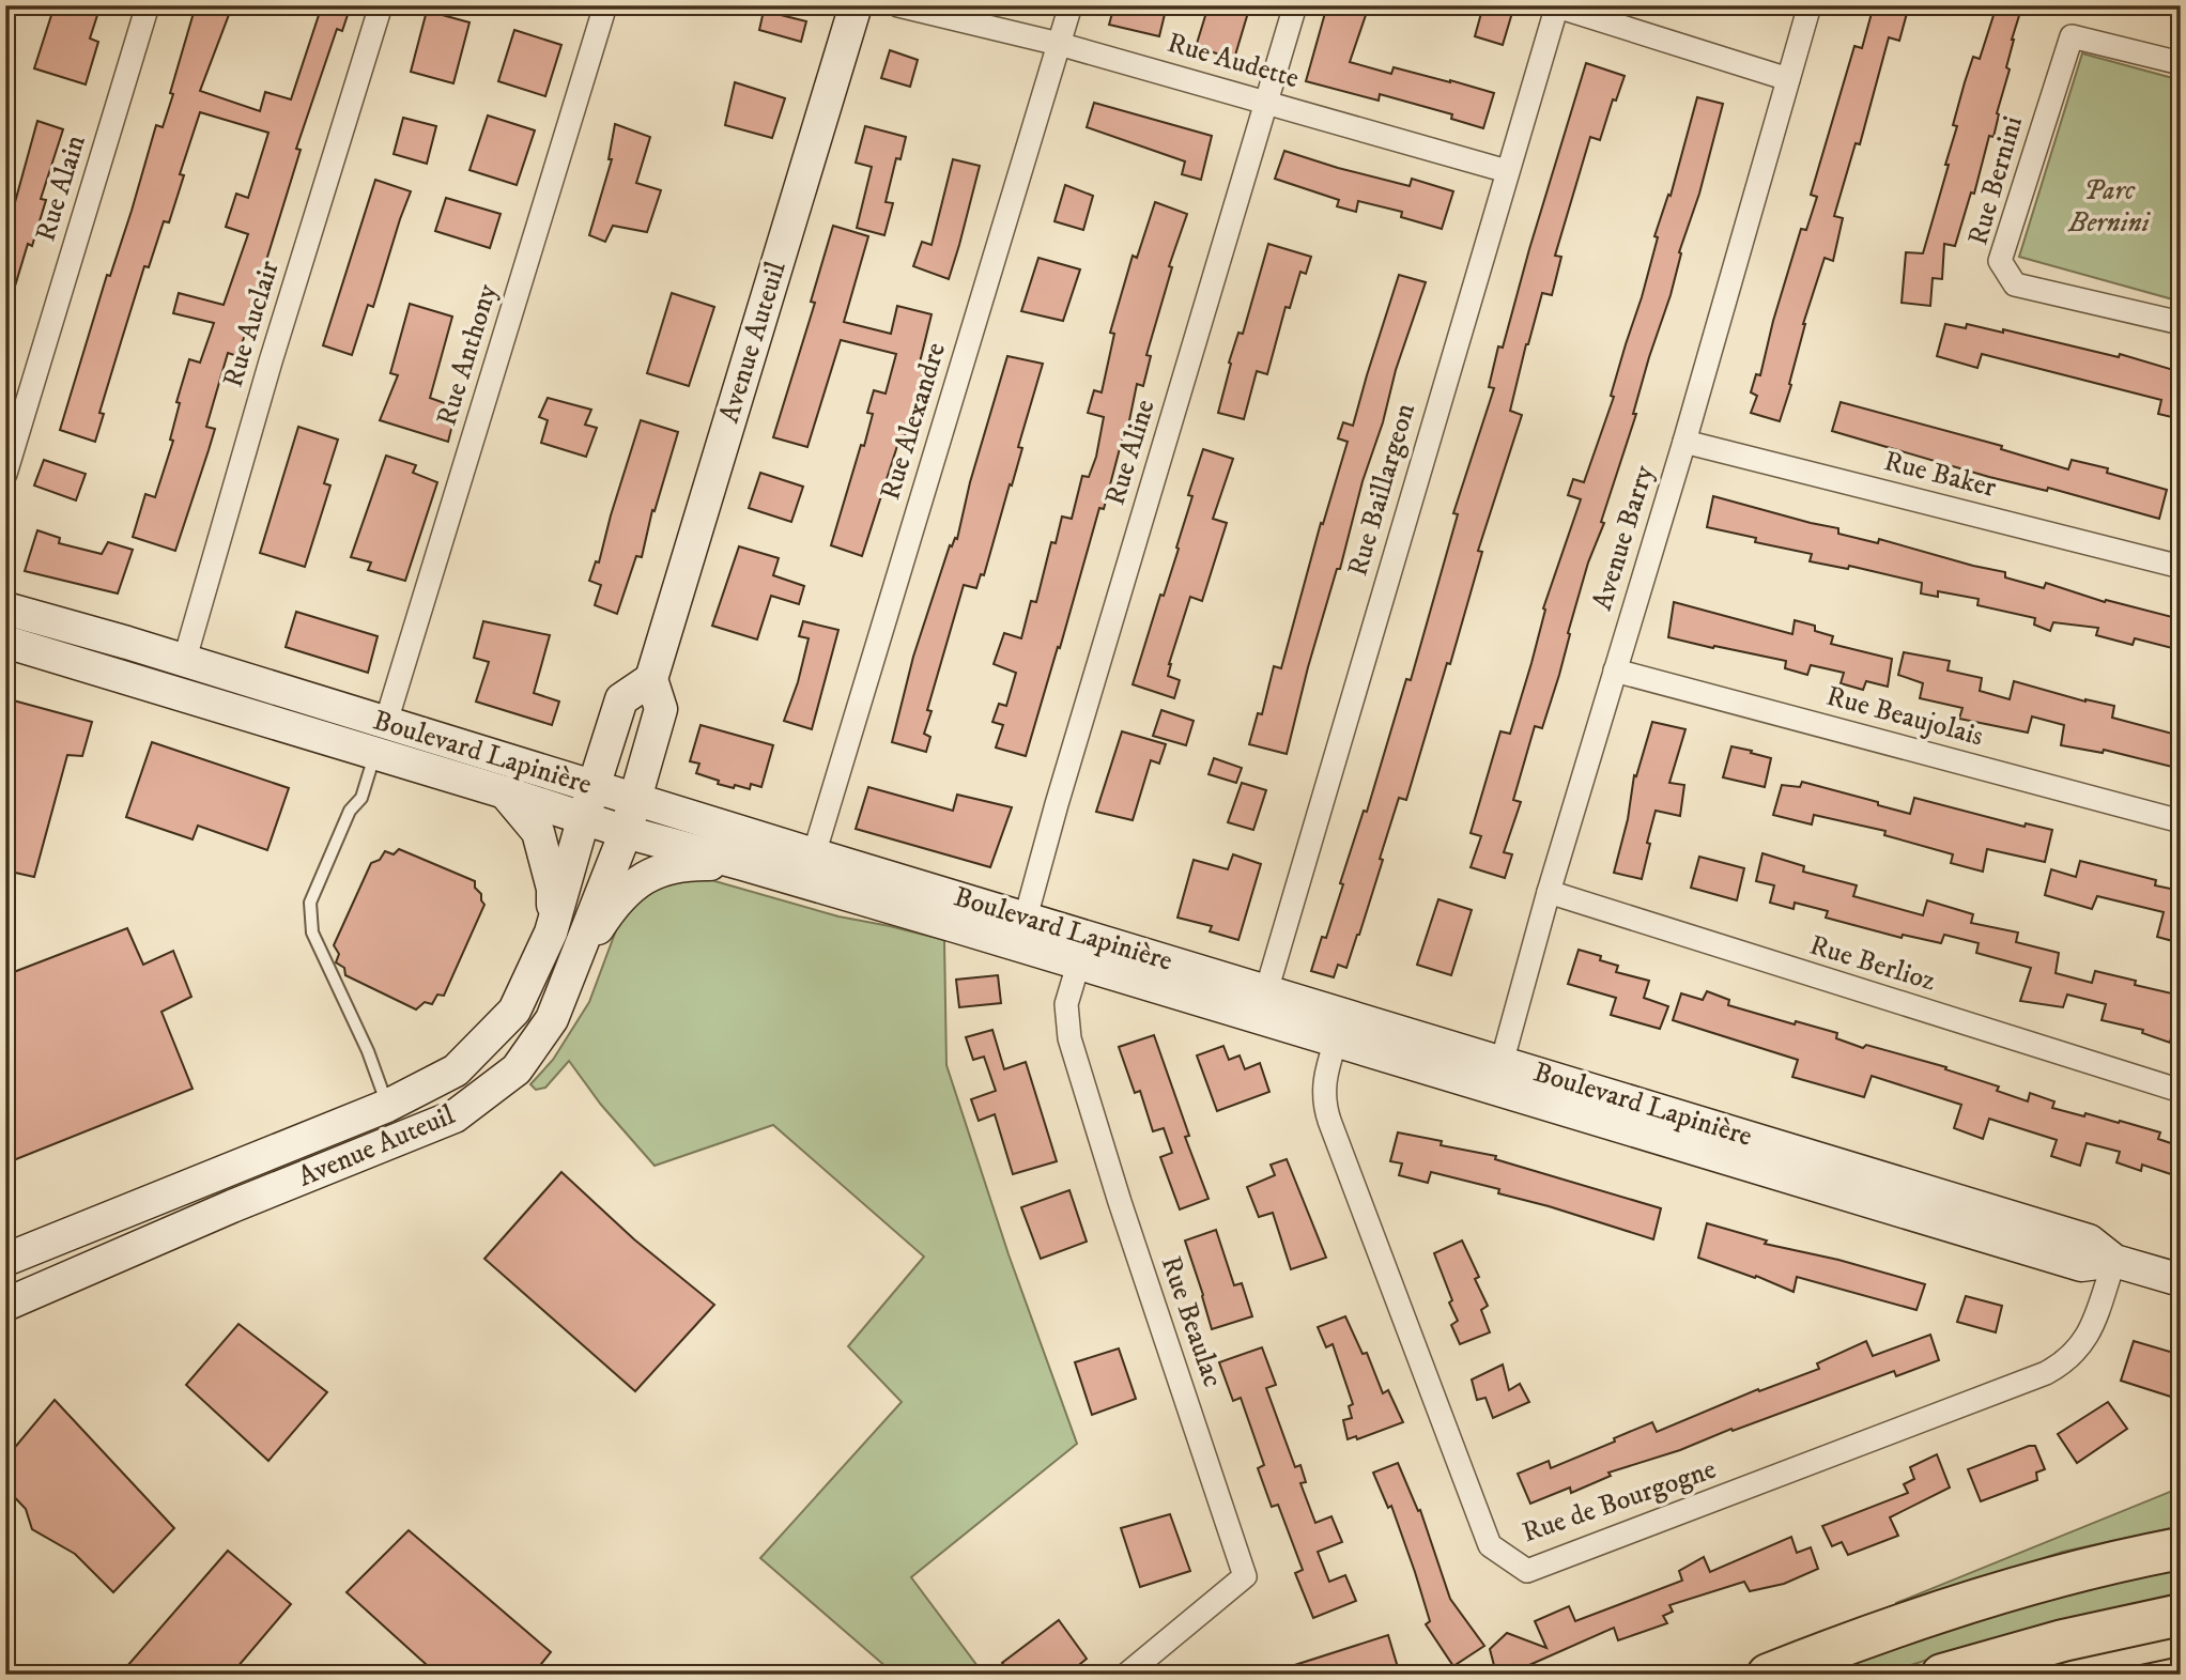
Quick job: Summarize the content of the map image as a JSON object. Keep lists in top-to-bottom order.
{
  "streets": {
    "main road": ["Avenue Auteuil", "Boulevard Lapinière"],
    "street": [
      "Rue Audette",
      "Rue Bernini",
      "Rue Alain",
      "Rue Auclair",
      "Rue Anthony",
      "Rue Alexandre",
      "Rue Aline",
      "Rue Baker",
      "Rue Baillargeon",
      "Avenue Barry",
      "Rue Beaujolais",
      "Rue Berlioz",
      "Rue Beaulac",
      "Rue de Bourgogne"
    ]
  },
  "crossings": [
    ["Rue Audette", "Rue Alexandre"],
    ["Rue Audette", "Rue Aline"],
    ["Rue Audette", "Rue Baillargeon"],
    ["Rue Auclair", "Boulevard Lapinière"],
    ["Avenue Auteuil", "Boulevard Lapinière"],
    ["Rue Anthony", "Boulevard Lapinière"],
    ["Rue Alexandre", "Boulevard Lapinière"],
    ["Rue Aline", "Boulevard Lapinière"],
    ["Rue Baker", "Avenue Barry"],
    ["Rue Baillargeon", "Boulevard Lapinière"],
    ["Avenue Barry", "Rue Beaujolais"],
    ["Avenue Barry", "Boulevard Lapinière"],
    ["Avenue Barry", "Rue Berlioz"],
    ["Boulevard Lapinière", "Rue Beaulac"],
    ["Boulevard Lapinière", "Rue de Bourgogne"]
  ],
  "parks": ["Parc Bernini"]
}
